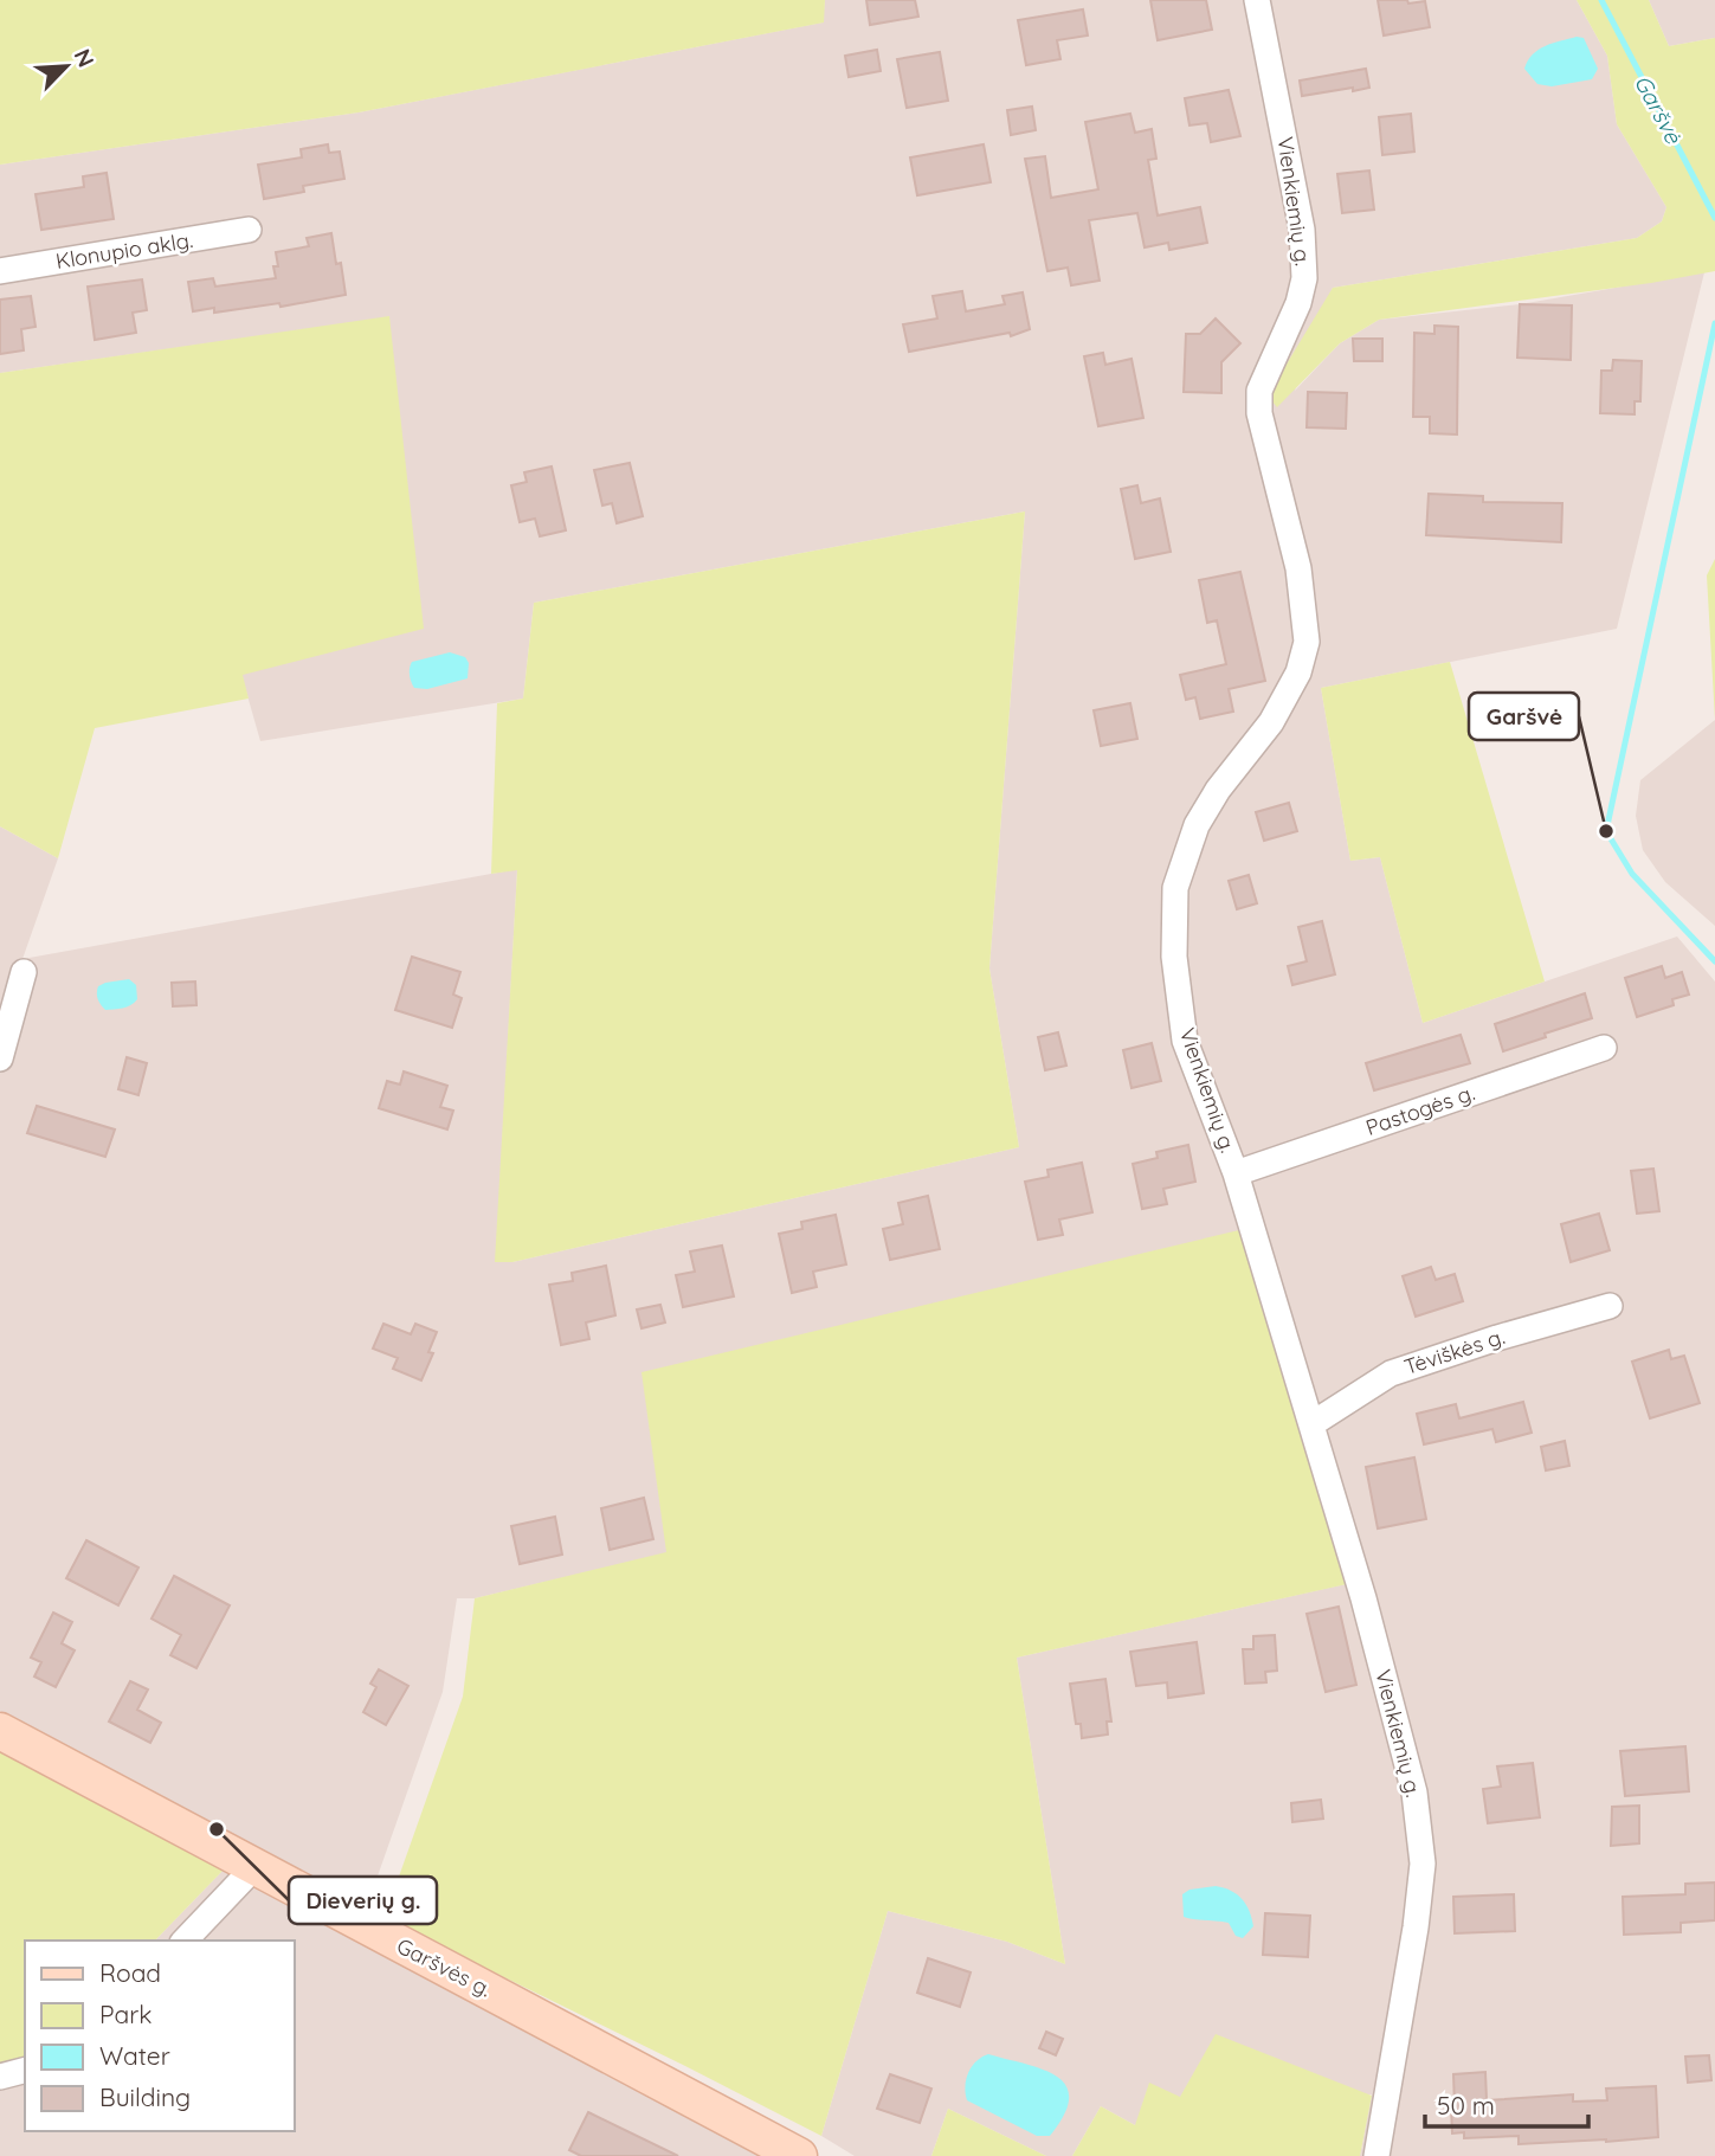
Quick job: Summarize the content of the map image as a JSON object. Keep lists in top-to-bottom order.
{
  "streets": {
    "main road": ["Garšvės g."],
    "street": [
      "Vienkiemių g.",
      "Klonupio aklg.",
      "Pastogės g.",
      "Tėviškės g."
    ]
  },
  "crossings": [
    ["Vienkiemių g.", "Pastogės g."],
    ["Vienkiemių g.", "Tėviškės g."]
  ],
  "water": ["Garšvė"],
  "places": ["Garšvė", "Dieverių g."],
  "legend": [
    "Road",
    "Park",
    "Water",
    "Building"
  ],
  "scale_bar": "50 m",
  "north": "top right"
}
